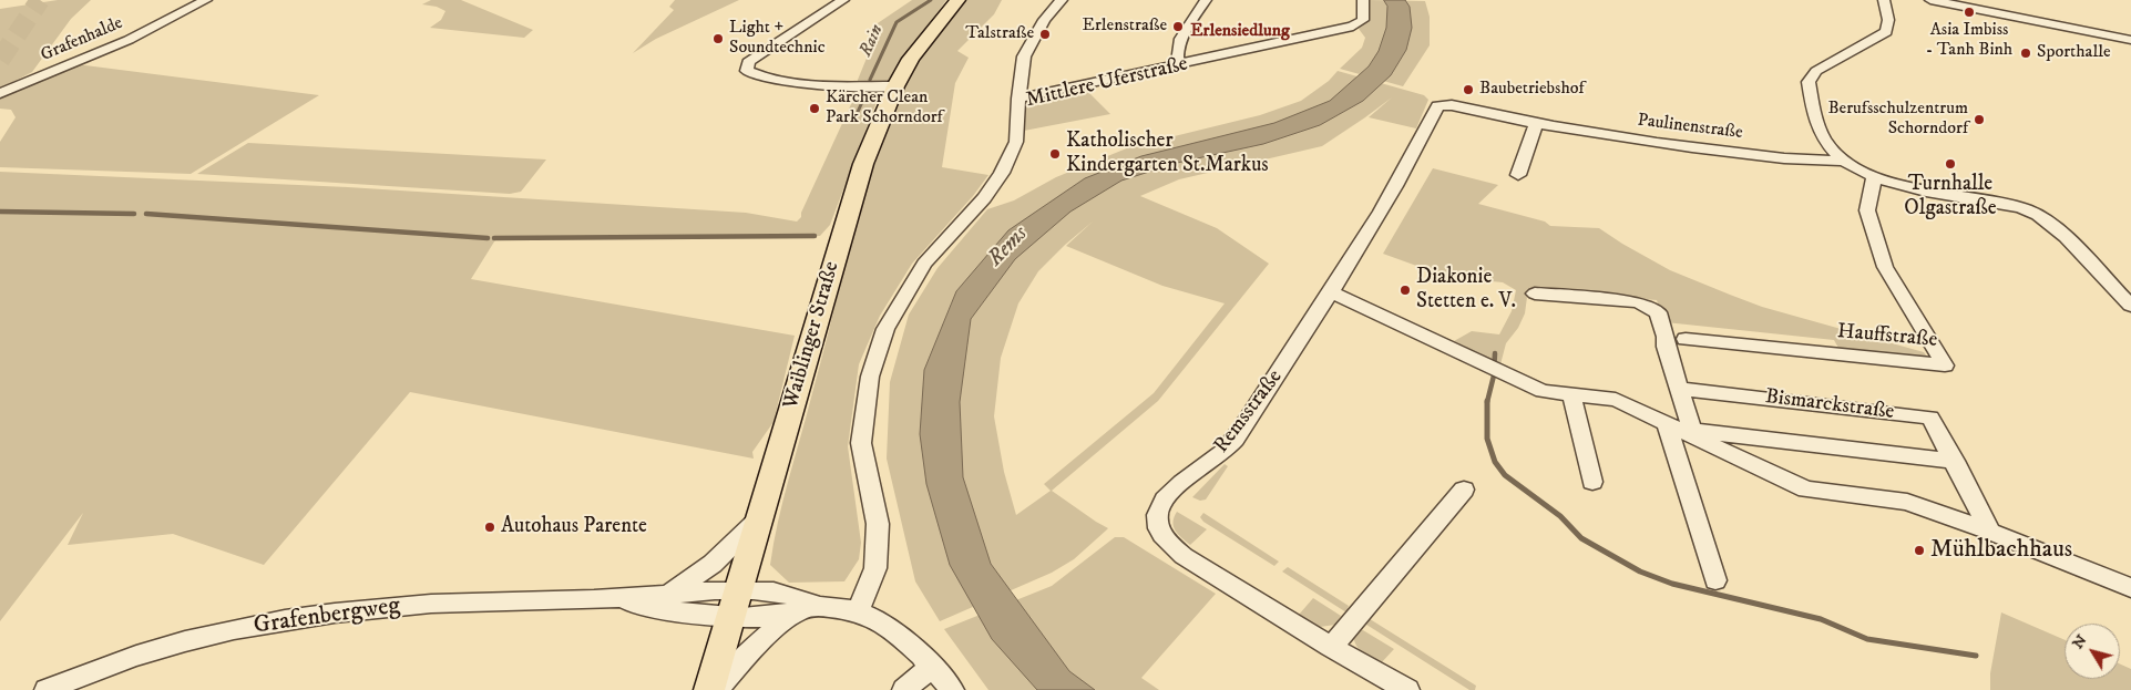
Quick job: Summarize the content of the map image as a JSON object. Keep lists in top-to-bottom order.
{
  "streets": {
    "main road": ["Waiblinger Straße"],
    "street": [
      "Grafenhalde",
      "Mittlere Uferstraße",
      "Paulinenstraße",
      "Hauffstraße",
      "Bismarckstraße",
      "Remsstraße",
      "Grafenbergweg"
    ]
  },
  "crossings": [
    ["Paulinenstraße", "Remsstraße"],
    ["Waiblinger Straße", "Grafenbergweg"],
    ["Bismarckstraße", "Remsstraße"]
  ],
  "districts": ["Erlensiedlung"],
  "water": ["Rain", "Rems"],
  "places": [
    "Asia Imbiss - Tanh Binh",
    "Erlenstraße",
    "Talstraße",
    "Light + Soundtechnic",
    "Sporthalle",
    "Baubetriebshof",
    "Kärcher Clean Park Schorndorf",
    "Berufsschulzentrum Schorndorf",
    "Katholischer Kindergarten St.Markus",
    "Turnhalle Olgastraße",
    "Diakonie Stetten e. V.",
    "Autohaus Parente",
    "Mühlbachhaus"
  ],
  "north": "top left"
}
